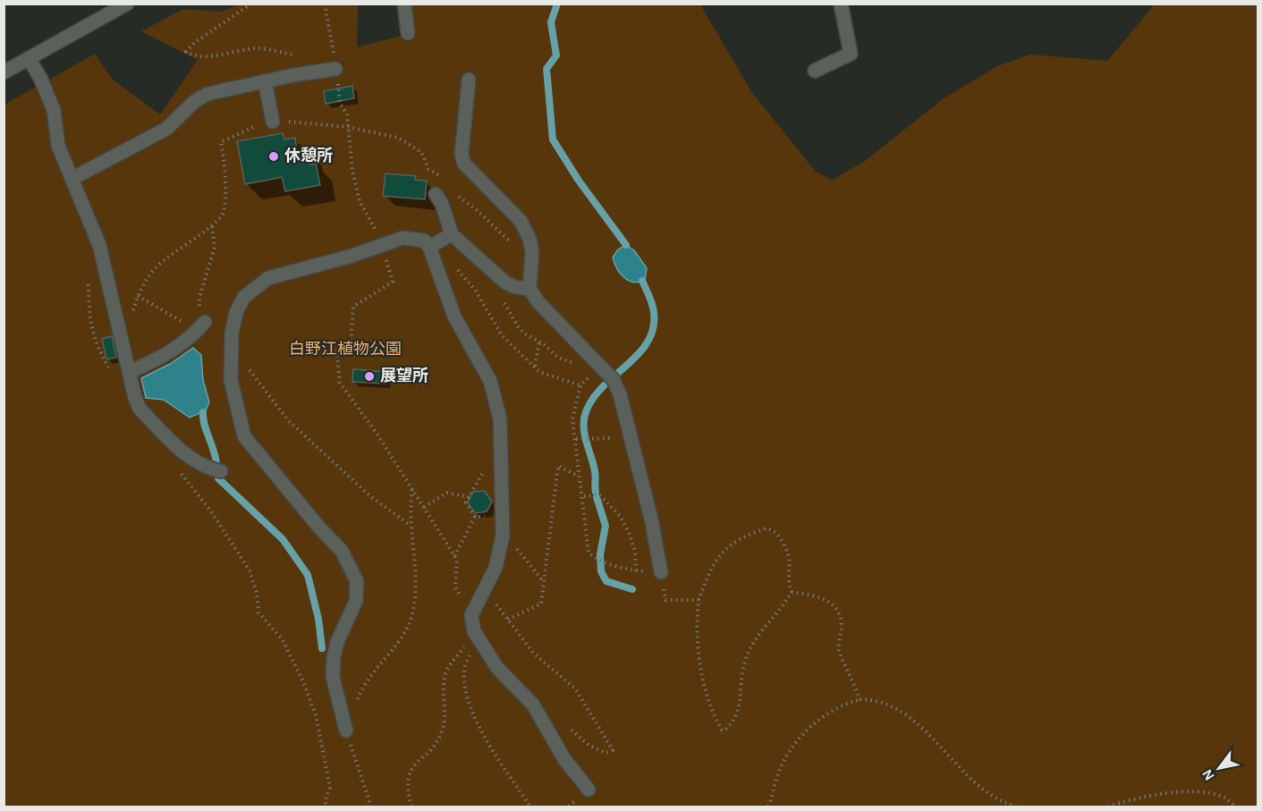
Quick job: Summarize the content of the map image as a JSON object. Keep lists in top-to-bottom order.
{
  "parks": ["白野江植物公園"],
  "places": ["休憩所", "展望所"],
  "north": "bottom left"
}
